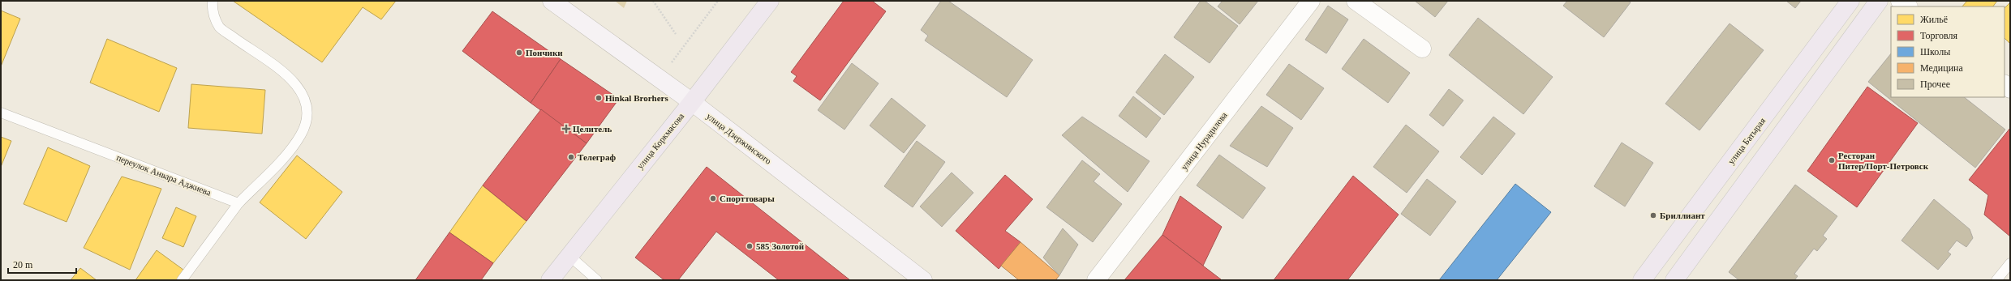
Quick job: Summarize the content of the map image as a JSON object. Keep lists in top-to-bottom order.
{
  "streets": {
    "main road": ["улица Коркмасова", "улица Батырая"],
    "street": ["улица Дзержинского", "улица Нурадилова"],
    "lane": ["переулок Анвара Аджиева"]
  },
  "crossings": [
    ["улица Дзержинского", "улица Коркмасова"]
  ],
  "places": {
    "other": [
      "Пончики",
      "Hinkal Brorhers",
      "Телеграф",
      "Ресторан Питер/Порт-Петровск",
      "Спорттовары",
      "Бриллиант",
      "585 Золотой"
    ],
    "health": ["Целитель"]
  },
  "legend": [
    "Жильё",
    "Торговля",
    "Школы",
    "Медицина",
    "Прочее"
  ],
  "scale_bar": "20 m"
}
